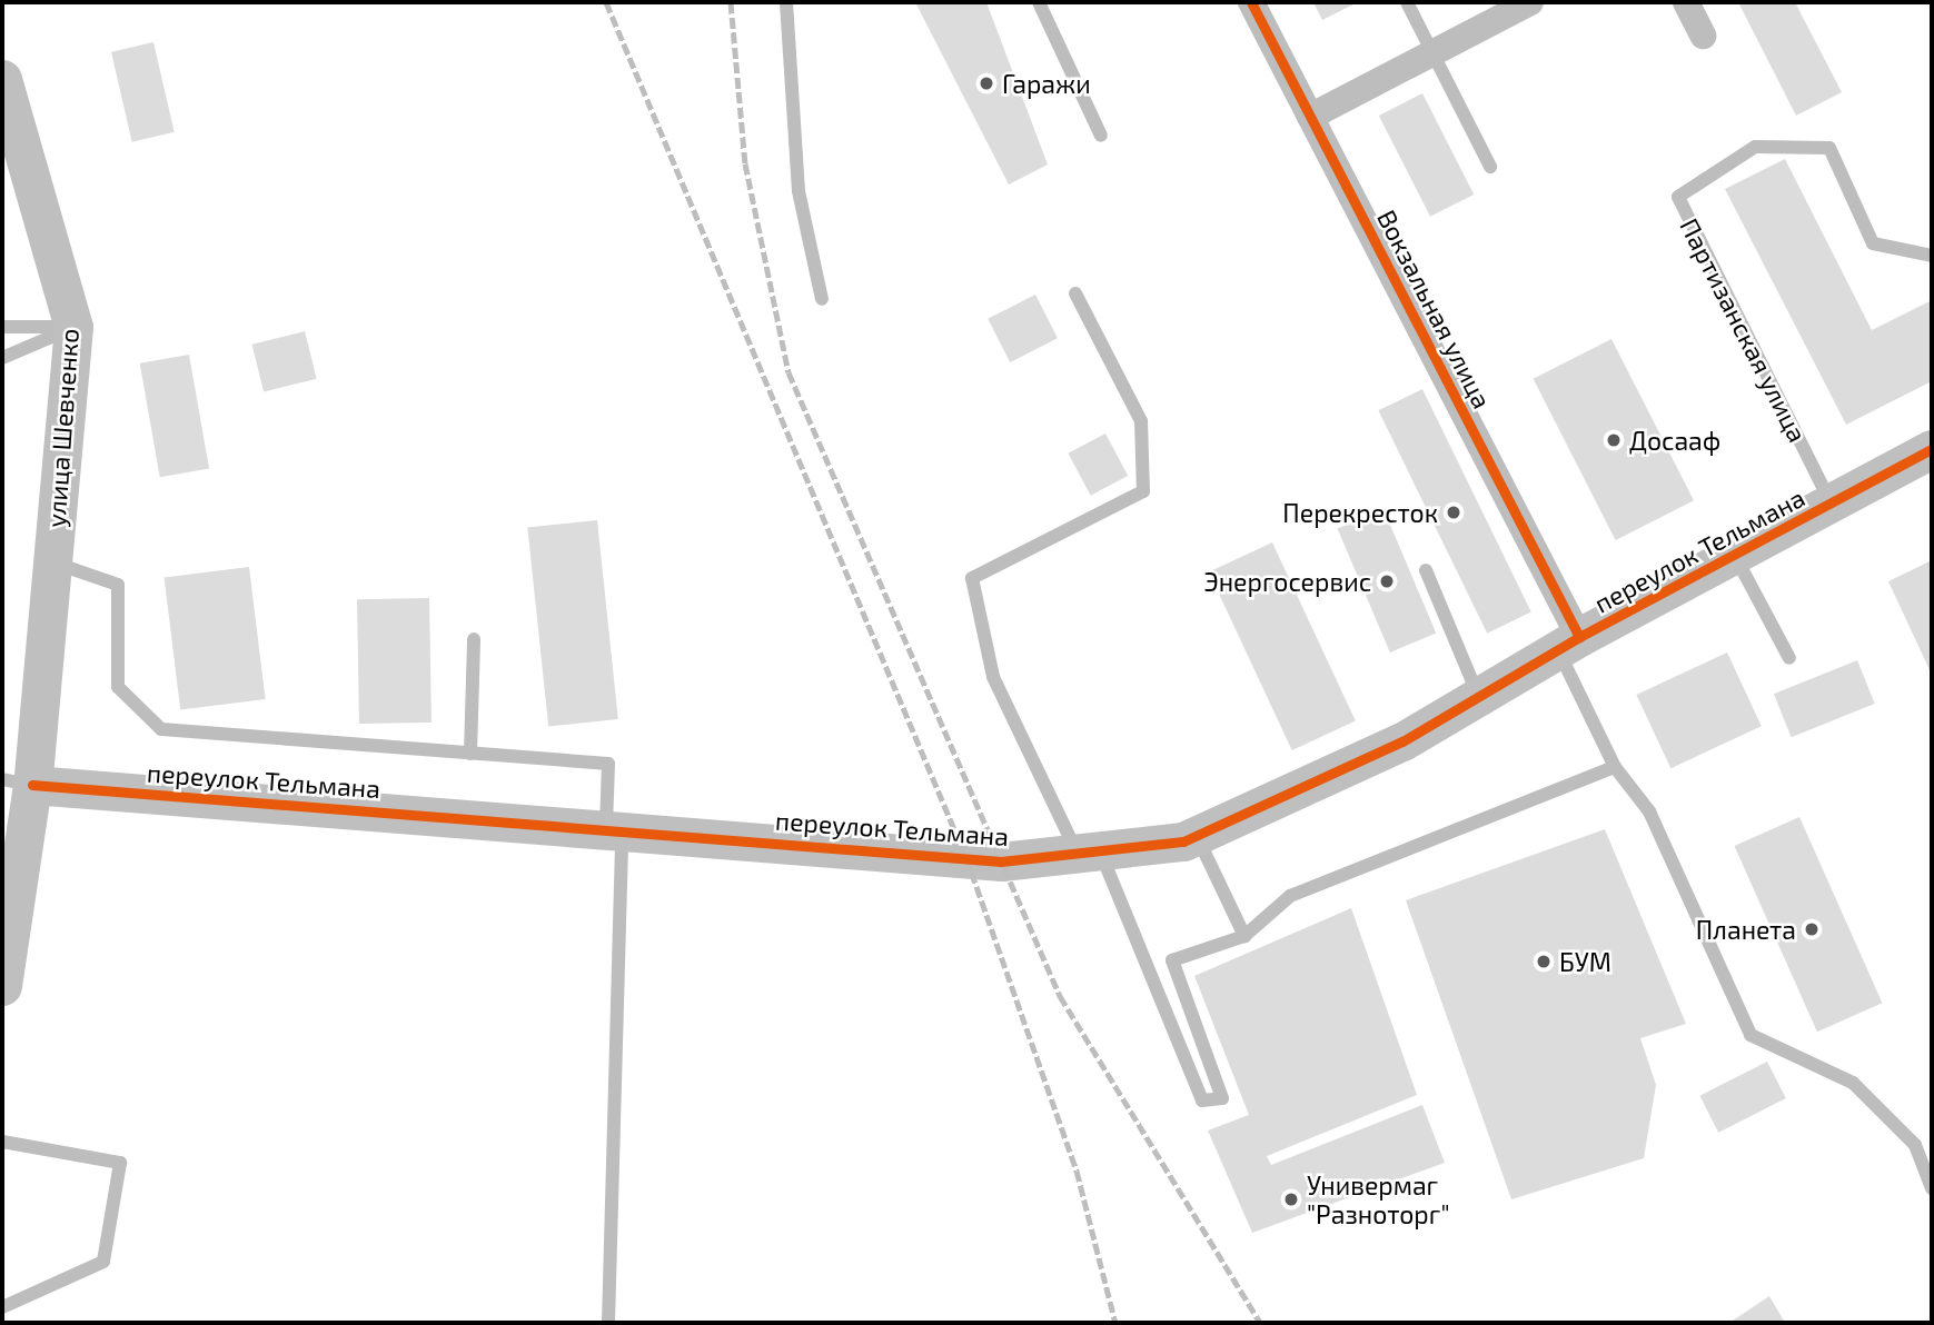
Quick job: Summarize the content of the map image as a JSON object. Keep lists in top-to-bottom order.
{
  "streets": {
    "street": ["Вокзальная улица", "улица Шевченко", "переулок Тельмана"],
    "lane": ["Партизанская улица"]
  },
  "crossings": [
    ["Вокзальная улица", "переулок Тельмана"],
    ["Партизанская улица", "переулок Тельмана"],
    ["улица Шевченко", "переулок Тельмана"]
  ],
  "places": [
    "Гаражи",
    "Досааф",
    "Перекресток",
    "Энергосервис",
    "Планета",
    "БУМ",
    "Универмаг \"Разноторг\""
  ]
}
